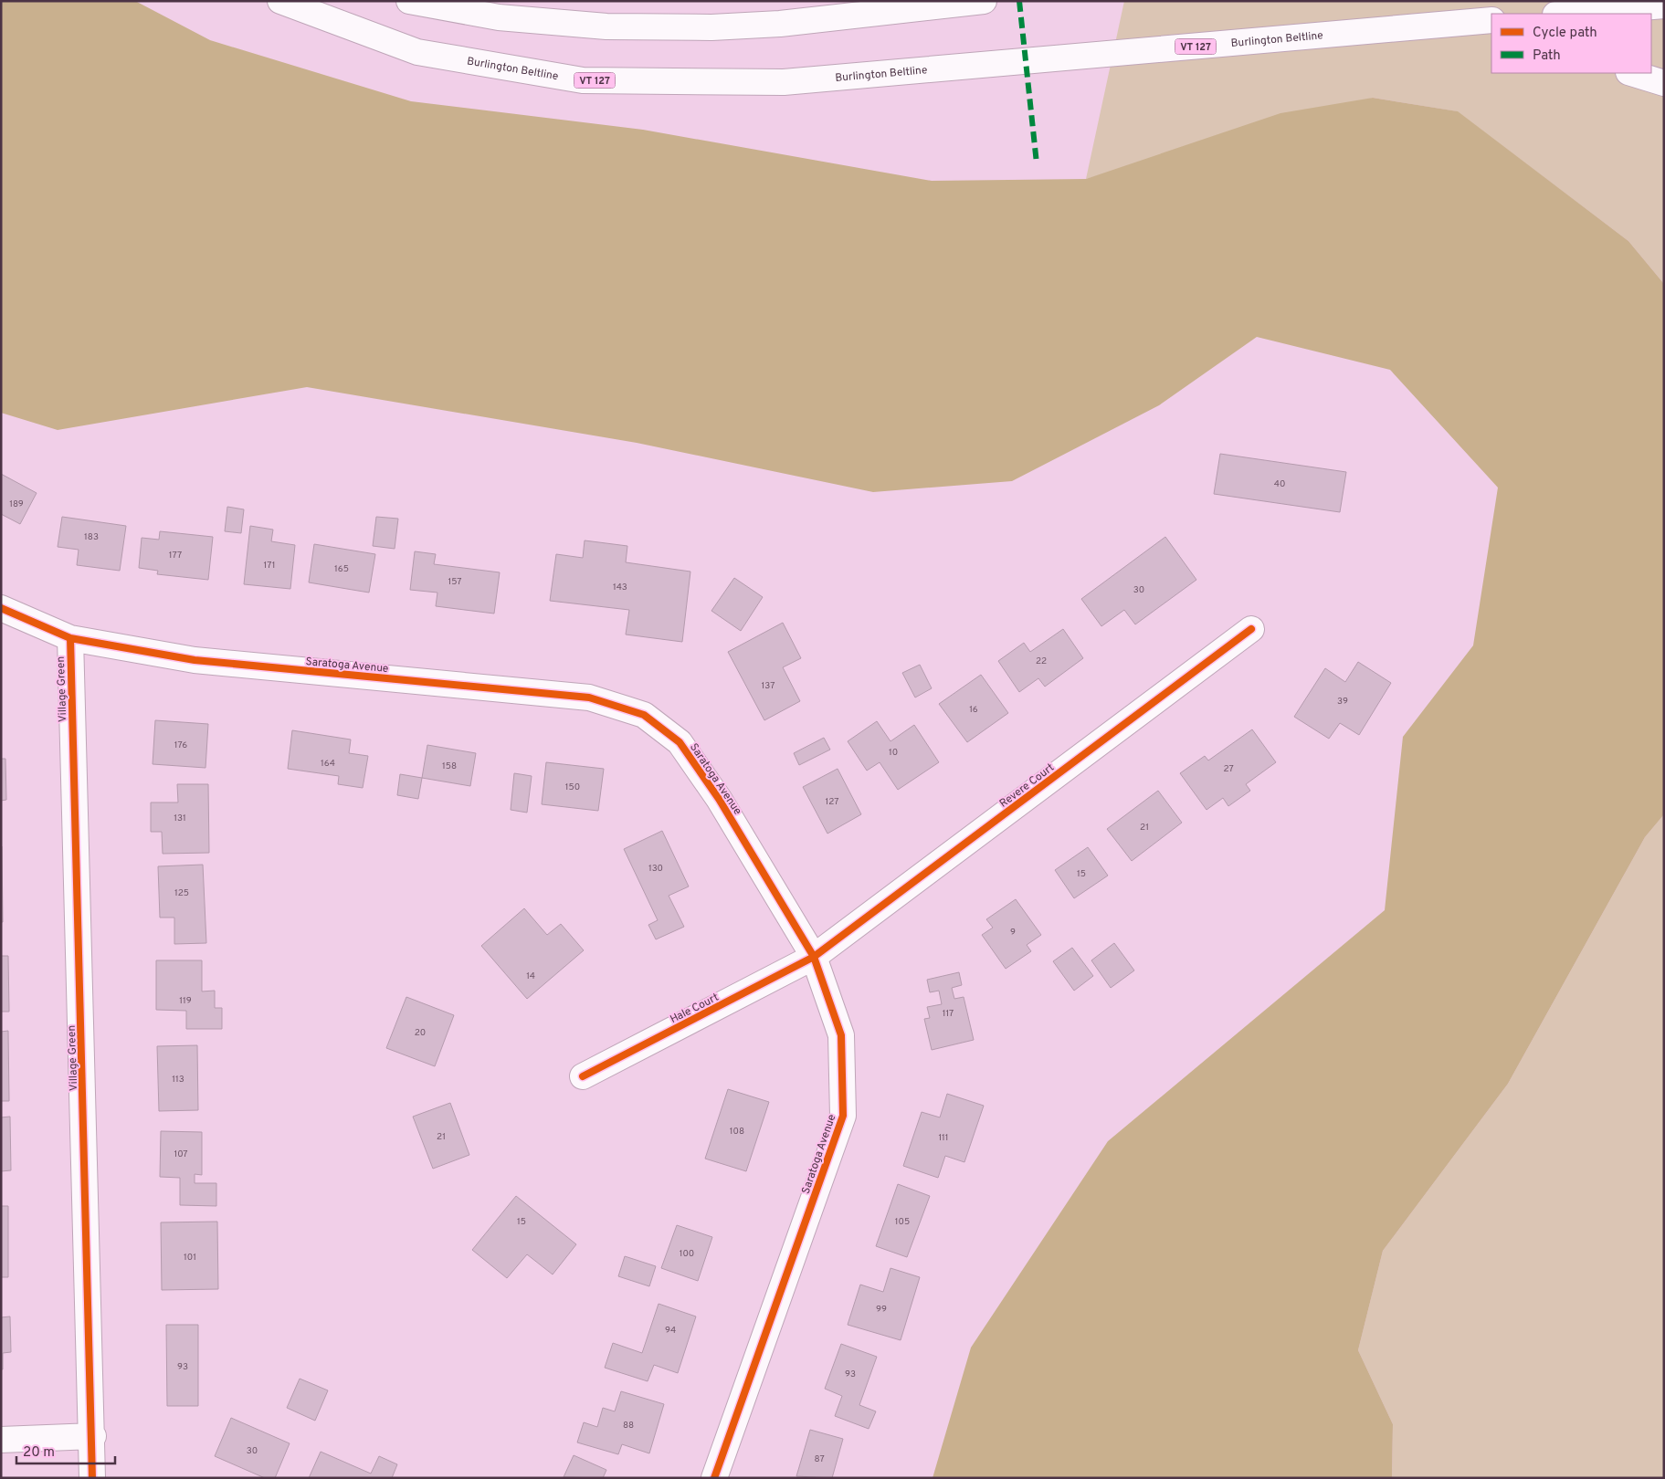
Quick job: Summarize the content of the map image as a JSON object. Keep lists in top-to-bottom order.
{
  "streets": {
    "street": [
      "Burlington Beltline",
      "VT 127",
      "Saratoga Avenue",
      "Village Green",
      "Revere Court",
      "Hale Court"
    ]
  },
  "crossings": [
    ["Saratoga Avenue", "Village Green"],
    ["Saratoga Avenue", "Revere Court"],
    ["Saratoga Avenue", "Hale Court"],
    ["Revere Court", "Hale Court"]
  ],
  "house_numbers": [
    "40",
    "189",
    "183",
    "177",
    "171",
    "165",
    "157",
    "143",
    "30",
    "22",
    "137",
    "39",
    "16",
    "176",
    "10",
    "164",
    "158",
    "27",
    "150",
    "127",
    "131",
    "21",
    "130",
    "15",
    "125",
    "9",
    "14",
    "119",
    "117",
    "20",
    "113",
    "108",
    "21",
    "111",
    "107",
    "15",
    "105",
    "100",
    "101",
    "99",
    "94",
    "93",
    "93",
    "88",
    "30",
    "87"
  ],
  "legend": ["Cycle path", "Path"],
  "scale_bar": "20 m"
}
